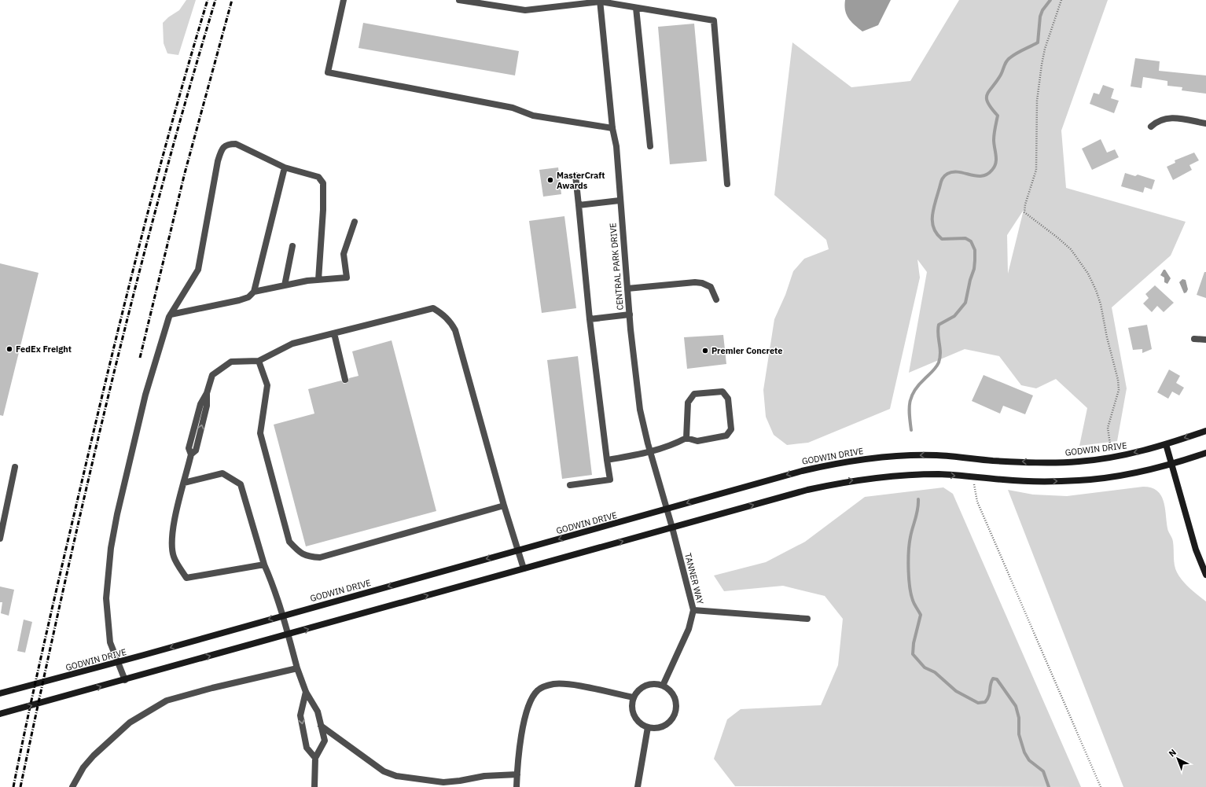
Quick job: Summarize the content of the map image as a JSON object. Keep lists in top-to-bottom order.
{
  "streets": {
    "street": ["CENTRAL PARK DRIVE", "GODWIN DRIVE", "TANNER WAY"]
  },
  "crossings": [
    ["CENTRAL PARK DRIVE", "GODWIN DRIVE"],
    ["CENTRAL PARK DRIVE", "TANNER WAY"]
  ],
  "places": ["MasterCraft Awards", "FedEx Freight", "Premier Concrete"],
  "north": "top left"
}
